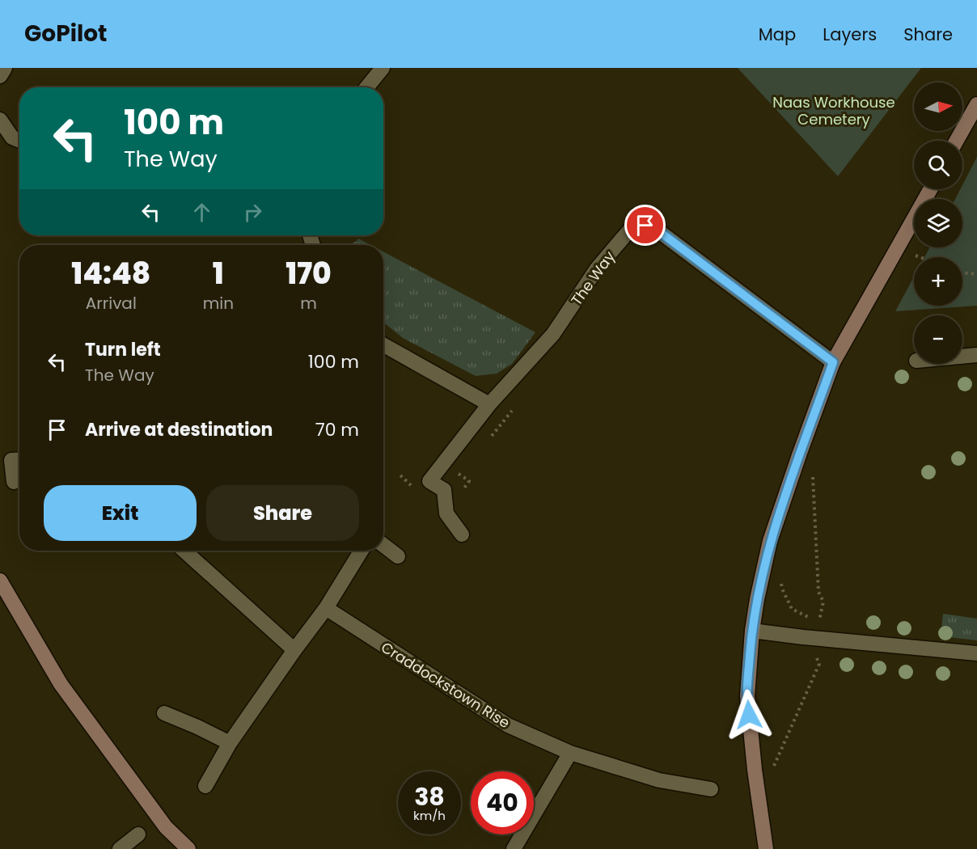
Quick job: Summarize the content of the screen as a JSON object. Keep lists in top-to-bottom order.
{
  "streets": {
    "street": ["The Way", "Craddockstown Rise"]
  },
  "parks": ["Naas Workhouse Cemetery"],
  "north": "right",
  "page": {
    "header": "GoPilot",
    "nav": ["Map", "Layers", "Share"],
    "map_buttons": ["+", "−"],
    "turn": ["100 m", "The Way"],
    "eta": [
      "14:48",
      "Arrival",
      "1",
      "min",
      "170",
      "m"
    ],
    "list": [
      {
        "name": "Turn left",
        "note": "The Way",
        "value": "100 m"
      },
      {
        "name": "Arrive at destination",
        "value": "70 m"
      }
    ],
    "buttons": ["Exit", "Share"],
    "speed": "38 km/h",
    "limit": "40"
  }
}
